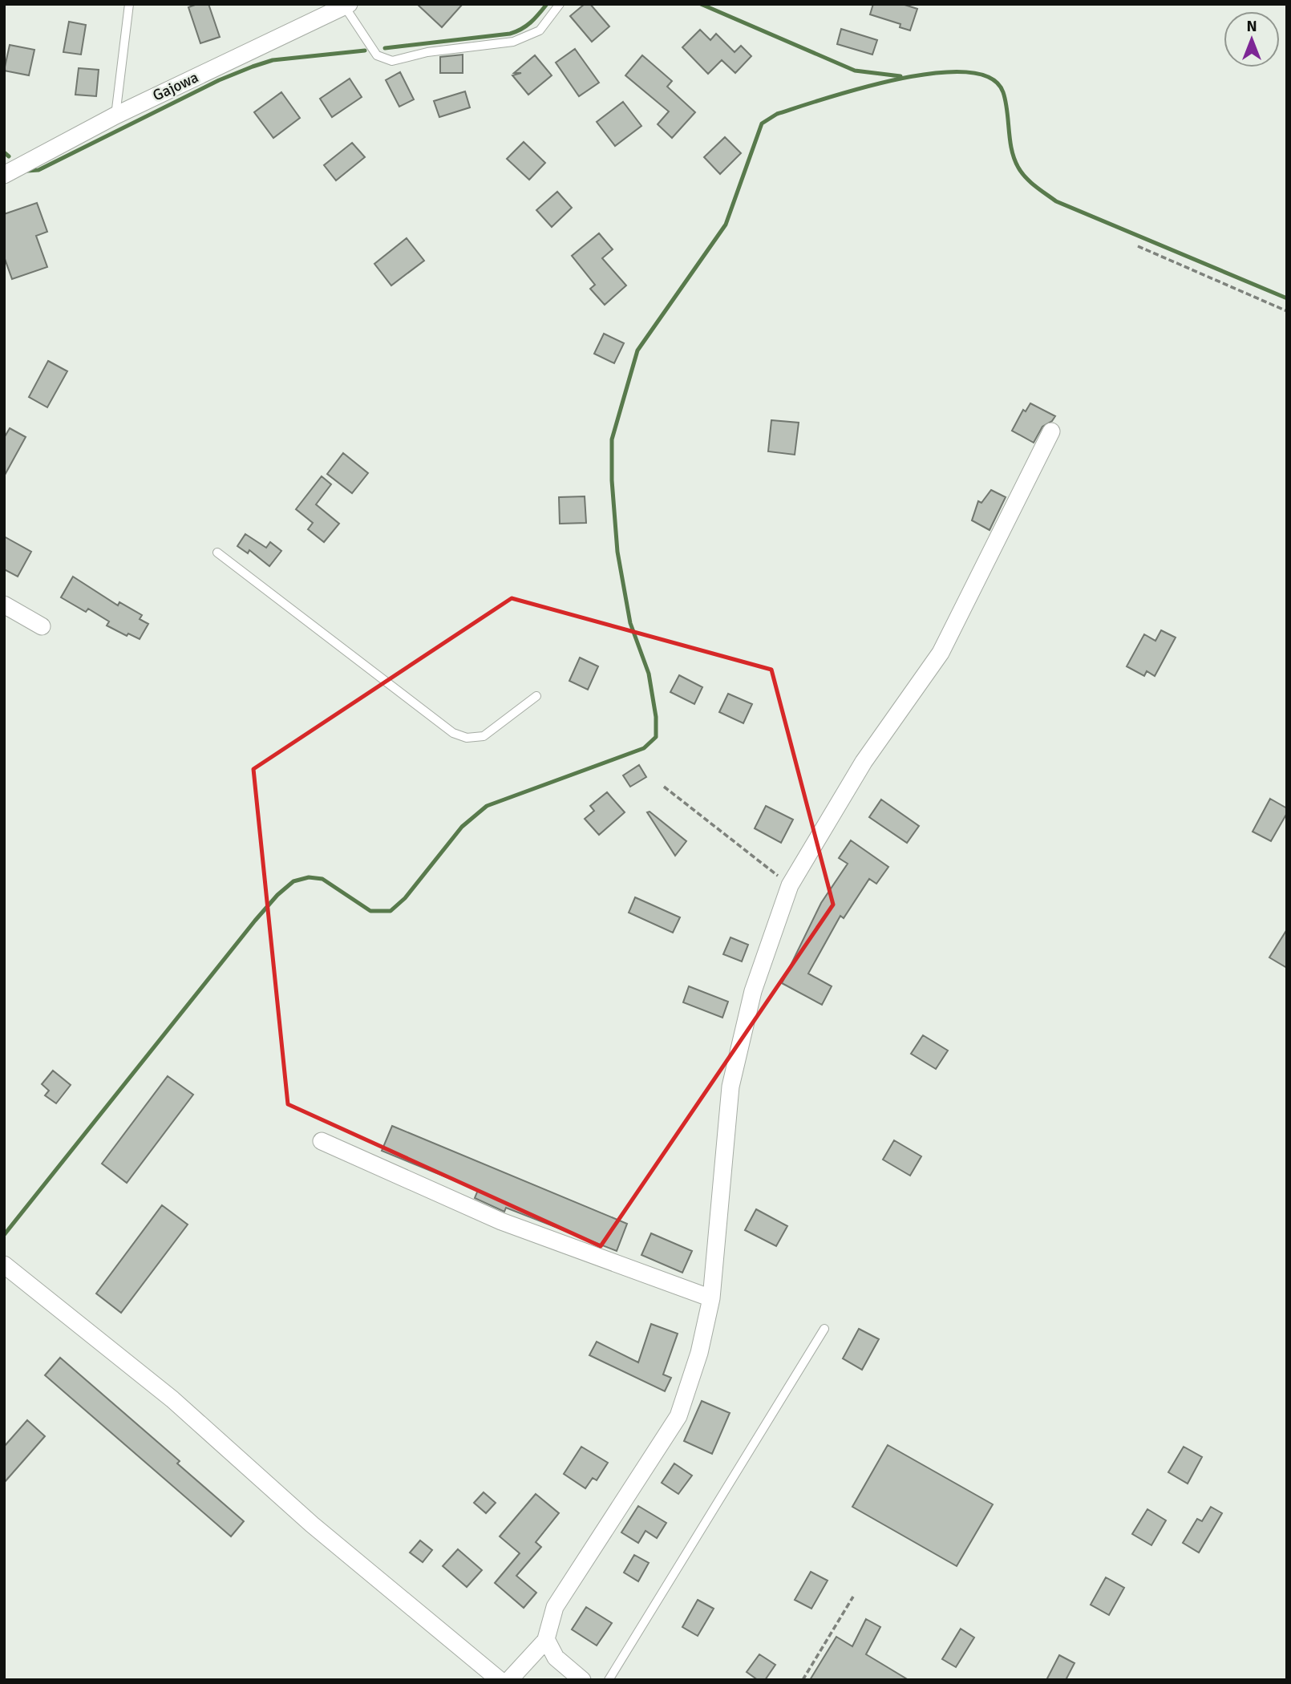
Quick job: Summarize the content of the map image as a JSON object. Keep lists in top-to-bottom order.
{
  "streets": {
    "street": ["Gajowa"]
  },
  "north": "top"
}
